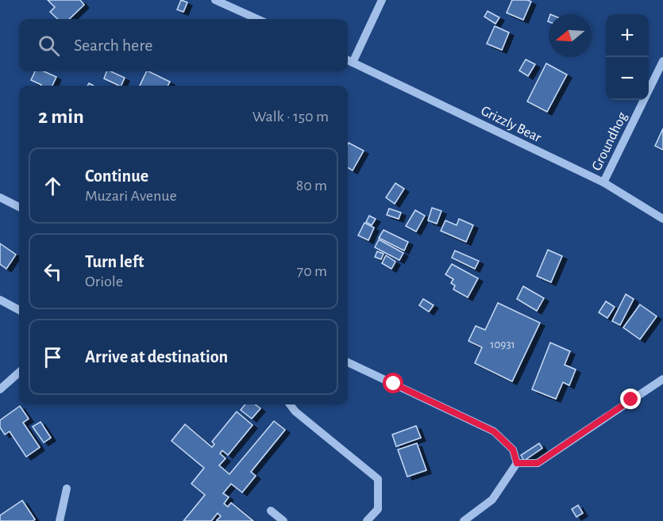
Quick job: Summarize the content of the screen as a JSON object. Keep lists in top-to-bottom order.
{
  "streets": {
    "street": ["Grizzly Bear", "Groundhog"]
  },
  "crossings": [
    ["Grizzly Bear", "Groundhog"]
  ],
  "house_numbers": ["10931"],
  "north": "left",
  "page": {
    "map_buttons": ["+", "−"],
    "search": "Search here",
    "heading": ["2 min", "Walk · 150 m"],
    "list": [
      ["Continue", "Muzari Avenue", "80 m"],
      ["Turn left", "Oriole", "70 m"],
      "Arrive at destination"
    ]
  }
}
